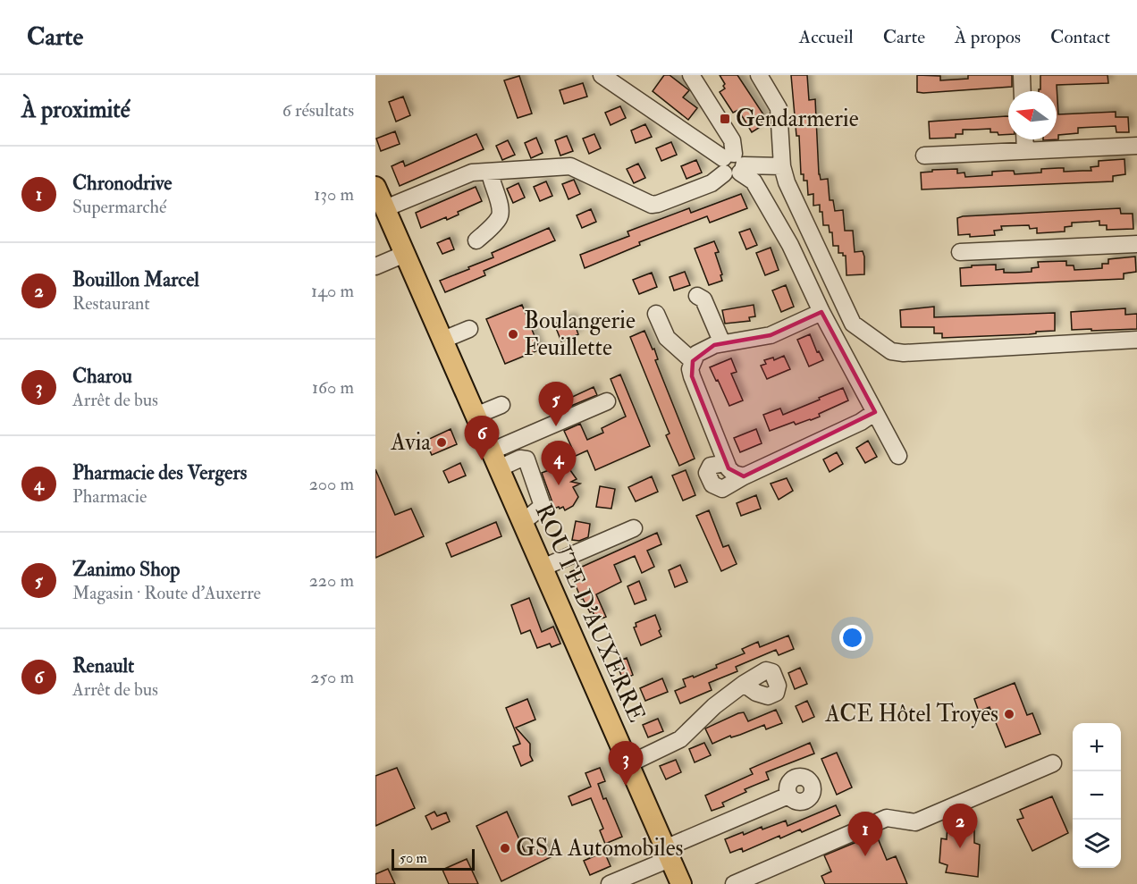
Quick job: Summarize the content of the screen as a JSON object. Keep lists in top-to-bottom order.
{
  "streets": {
    "main road": ["ROUTE D'AUXERRE"]
  },
  "places": {
    "transit": ["Gendarmerie"],
    "other": [
      "Boulangerie Feuillette",
      "Avia",
      "ACE Hôtel Troyes",
      "GSA Automobiles"
    ]
  },
  "scale_bar": "50 m",
  "north": "left",
  "page": {
    "header": "Carte",
    "nav": [
      "Accueil",
      "Carte",
      "À propos",
      "Contact"
    ],
    "heading": ["À proximité", "6 résultats"],
    "list": [
      {
        "mark": "1",
        "name": "Chronodrive",
        "note": "Supermarché",
        "value": "130 m"
      },
      {
        "mark": "2",
        "name": "Bouillon Marcel",
        "note": "Restaurant",
        "value": "140 m"
      },
      {
        "mark": "3",
        "name": "Charou",
        "note": "Arrêt de bus",
        "value": "160 m"
      },
      {
        "mark": "4",
        "name": "Pharmacie des Vergers",
        "note": "Pharmacie",
        "value": "200 m"
      },
      {
        "mark": "5",
        "name": "Zanimo Shop",
        "note": "Magasin · Route d'Auxerre",
        "value": "220 m"
      },
      {
        "mark": "6",
        "name": "Renault",
        "note": "Arrêt de bus",
        "value": "250 m"
      }
    ],
    "pins": [
      "5",
      "6",
      "4",
      "3",
      "2",
      "1"
    ],
    "map_buttons": ["+", "−"],
    "scale": "50 m"
  }
}
